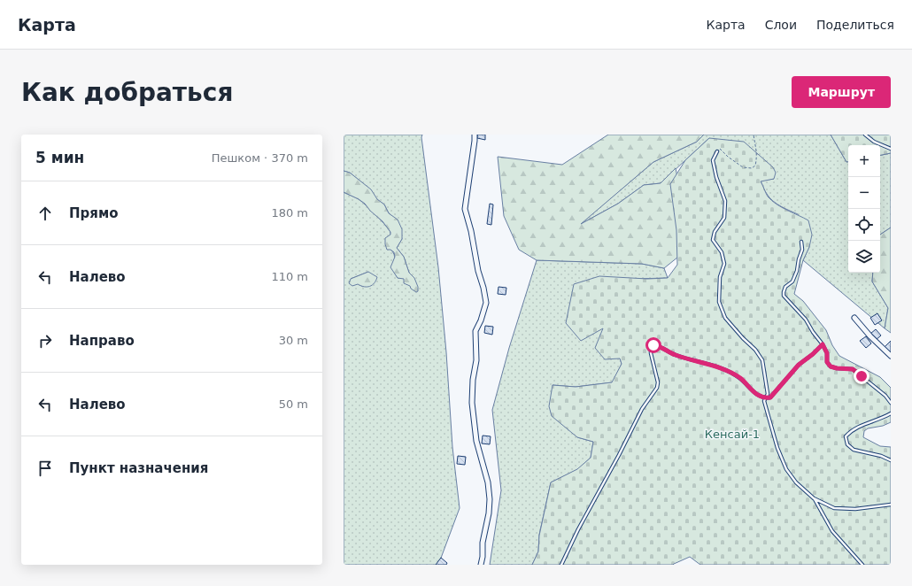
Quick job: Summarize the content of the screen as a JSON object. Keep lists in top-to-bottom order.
{
  "parks": ["Кенсай-1"],
  "page": {
    "header": "Карта",
    "nav": ["Карта", "Слои", "Поделиться"],
    "buttons": "Маршрут",
    "title": "Как добраться",
    "heading": ["5 мин", "Пешком · 370 m"],
    "map_buttons": ["+", "−"],
    "list": [
      ["Прямо", "180 m"],
      ["Налево", "110 m"],
      ["Направо", "30 m"],
      ["Налево", "50 m"],
      "Пункт назначения"
    ]
  }
}
